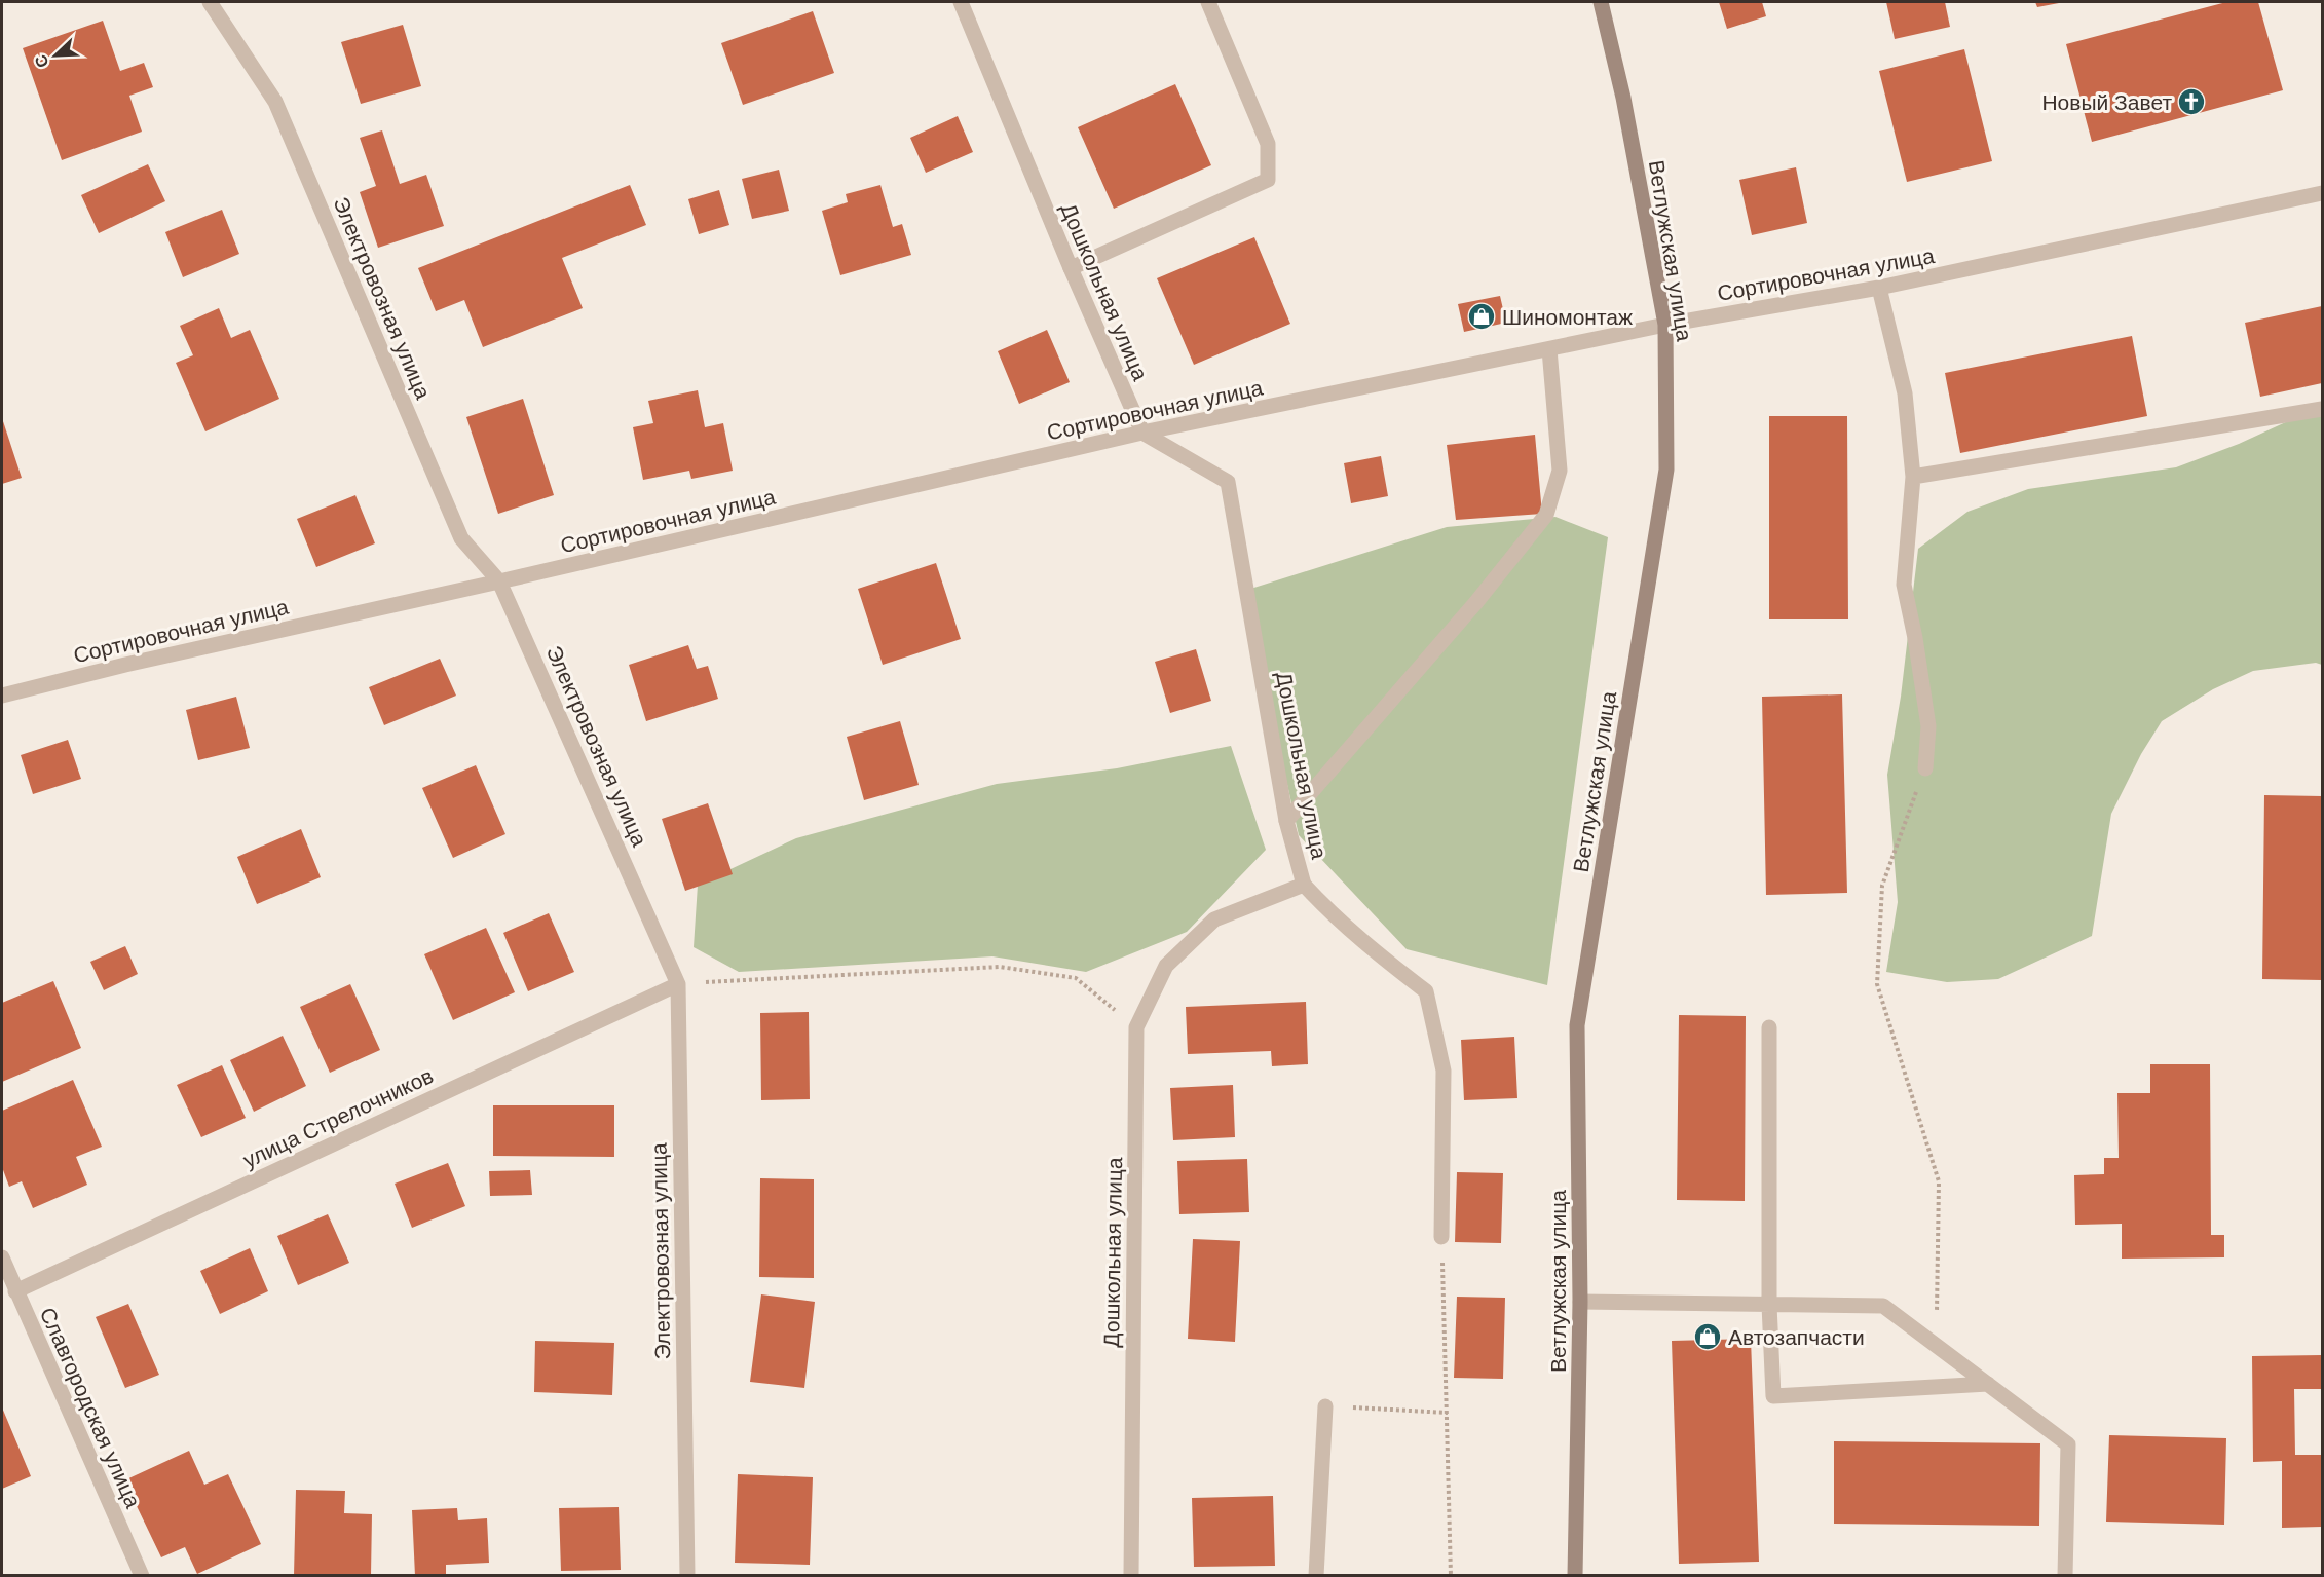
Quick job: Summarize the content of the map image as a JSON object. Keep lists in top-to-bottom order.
{
  "streets": {
    "main road": ["Ветлужская улица"],
    "street": [
      "Сортировочная улица",
      "Дошкольная улица",
      "Электровозная улица",
      "улица Стрелочников",
      "Славгородская улица"
    ]
  },
  "crossings": [
    ["Ветлужская улица", "Сортировочная улица"],
    ["Сортировочная улица", "Дошкольная улица"],
    ["Сортировочная улица", "Электровозная улица"],
    ["Электровозная улица", "улица Стрелочников"],
    ["улица Стрелочников", "Славгородская улица"]
  ],
  "places": {
    "church": ["Новый Завет"],
    "shop": ["Шиномонтаж", "Автозапчасти"]
  },
  "north": "bottom left"
}
